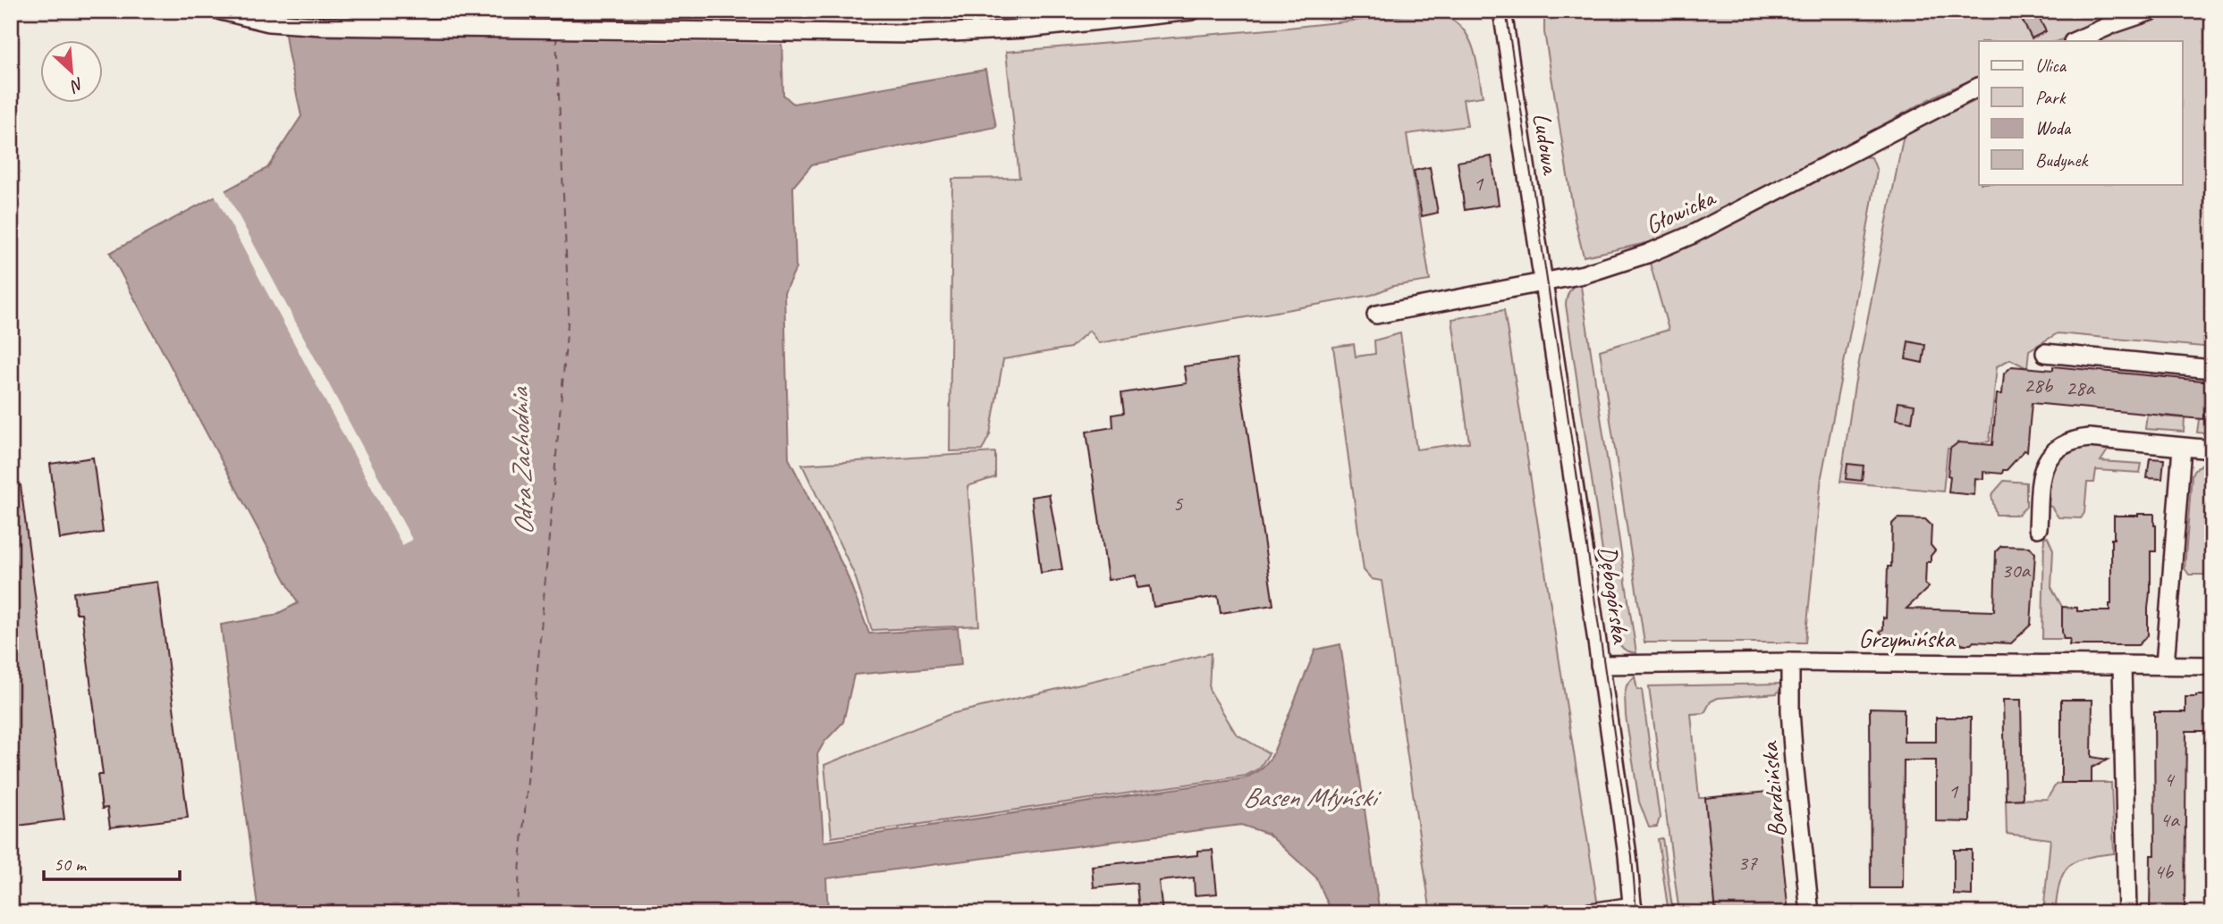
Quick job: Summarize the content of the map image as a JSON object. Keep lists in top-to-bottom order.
{
  "streets": {
    "street": [
      "Ludowa",
      "Głowicka",
      "Dębogórska",
      "Grzymińska",
      "Bardzińska"
    ]
  },
  "crossings": [
    ["Ludowa", "Głowicka"],
    ["Ludowa", "Dębogórska"],
    ["Głowicka", "Dębogórska"],
    ["Dębogórska", "Grzymińska"],
    ["Grzymińska", "Bardzińska"]
  ],
  "water": ["Odra Zachodnia", "Basen Młyński"],
  "house_numbers": [
    "1",
    "28b",
    "28a",
    "5",
    "30a",
    "4",
    "1",
    "4a",
    "37",
    "4b"
  ],
  "legend": [
    "Ulica",
    "Park",
    "Woda",
    "Budynek"
  ],
  "scale_bar": "50 m",
  "north": "bottom right"
}
